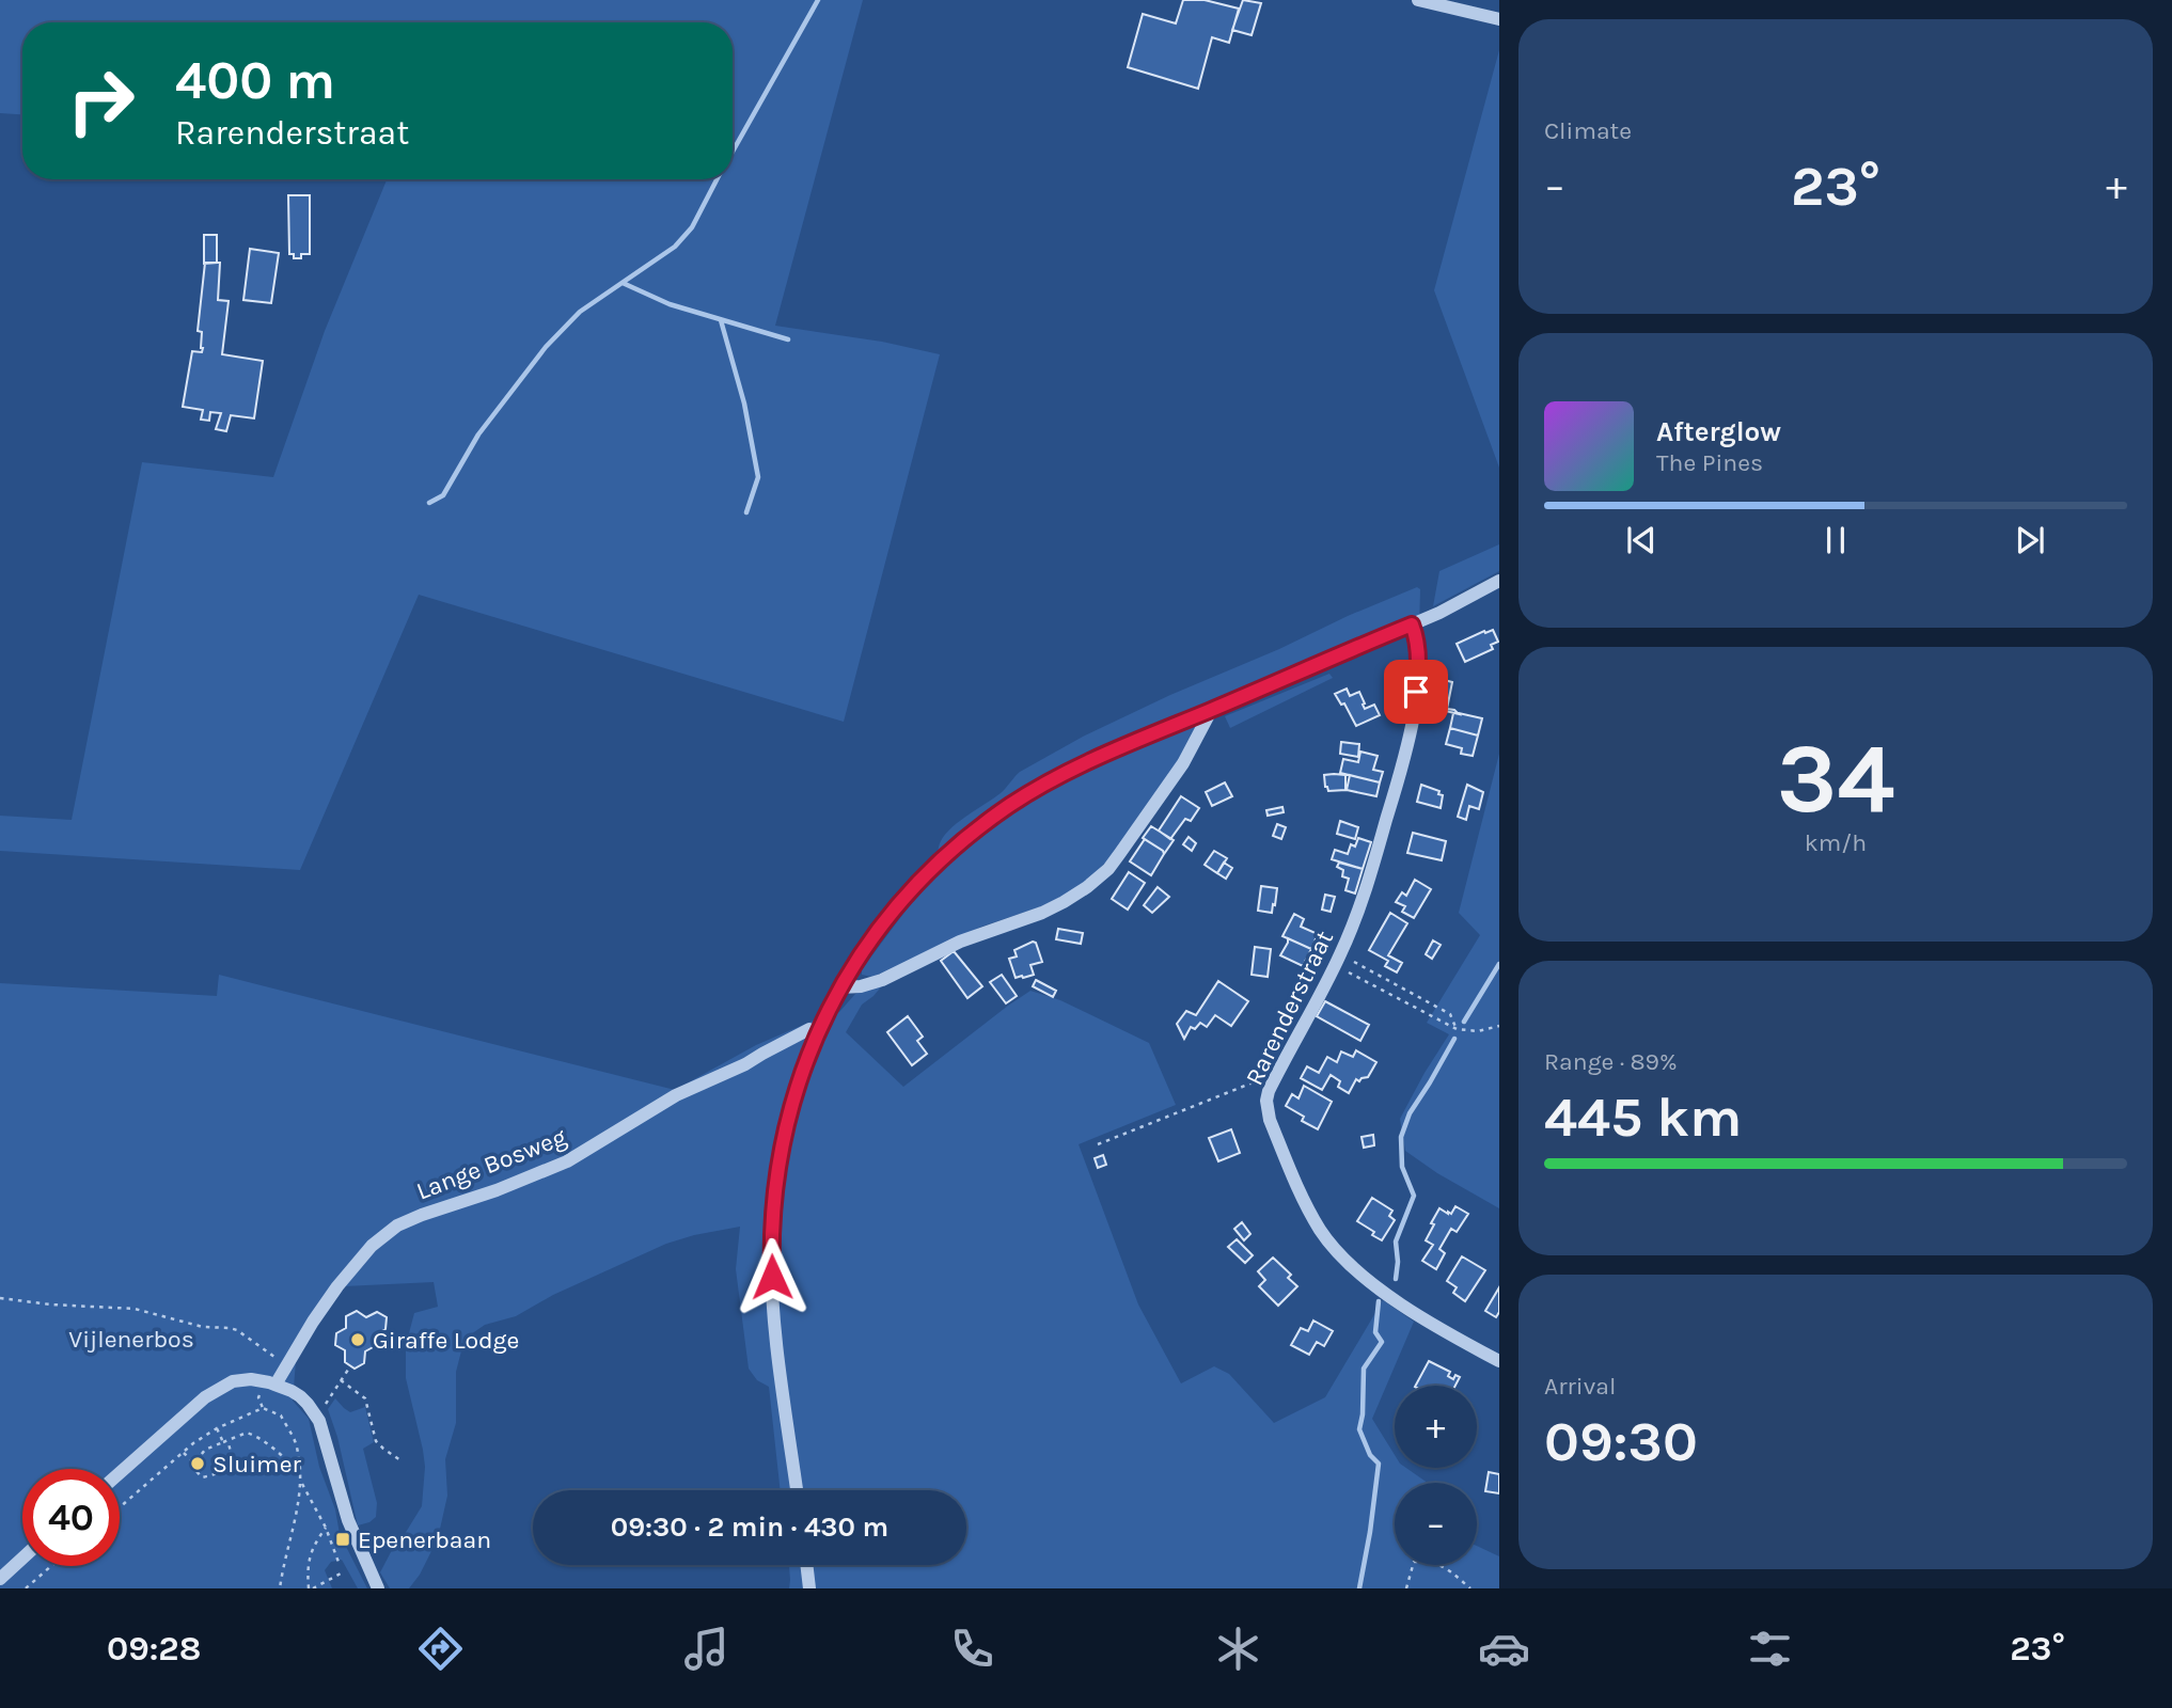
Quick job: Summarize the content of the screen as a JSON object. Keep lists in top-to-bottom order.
{
  "streets": {
    "street": ["Rarenderstraat", "Lange Bosweg"]
  },
  "parks": ["Vijlenerbos"],
  "places": {
    "other": ["Giraffe Lodge", "Sluimer"],
    "transit": ["Epenerbaan"]
  },
  "page": {
    "tile": [
      "Climate",
      ["34", "km/h"],
      ["Range · 89%", "445 km"],
      ["Arrival", "09:30"]
    ],
    "turn": ["400 m", "Rarenderstraat"],
    "heat": ["−", "23°", "+"],
    "song": ["Afterglow", "The Pines"],
    "map_buttons": ["+", "−"],
    "limit": "40",
    "trip": "09:30 · 2 min · 430 m",
    "tabs": ["09:28", "23°"]
  }
}
